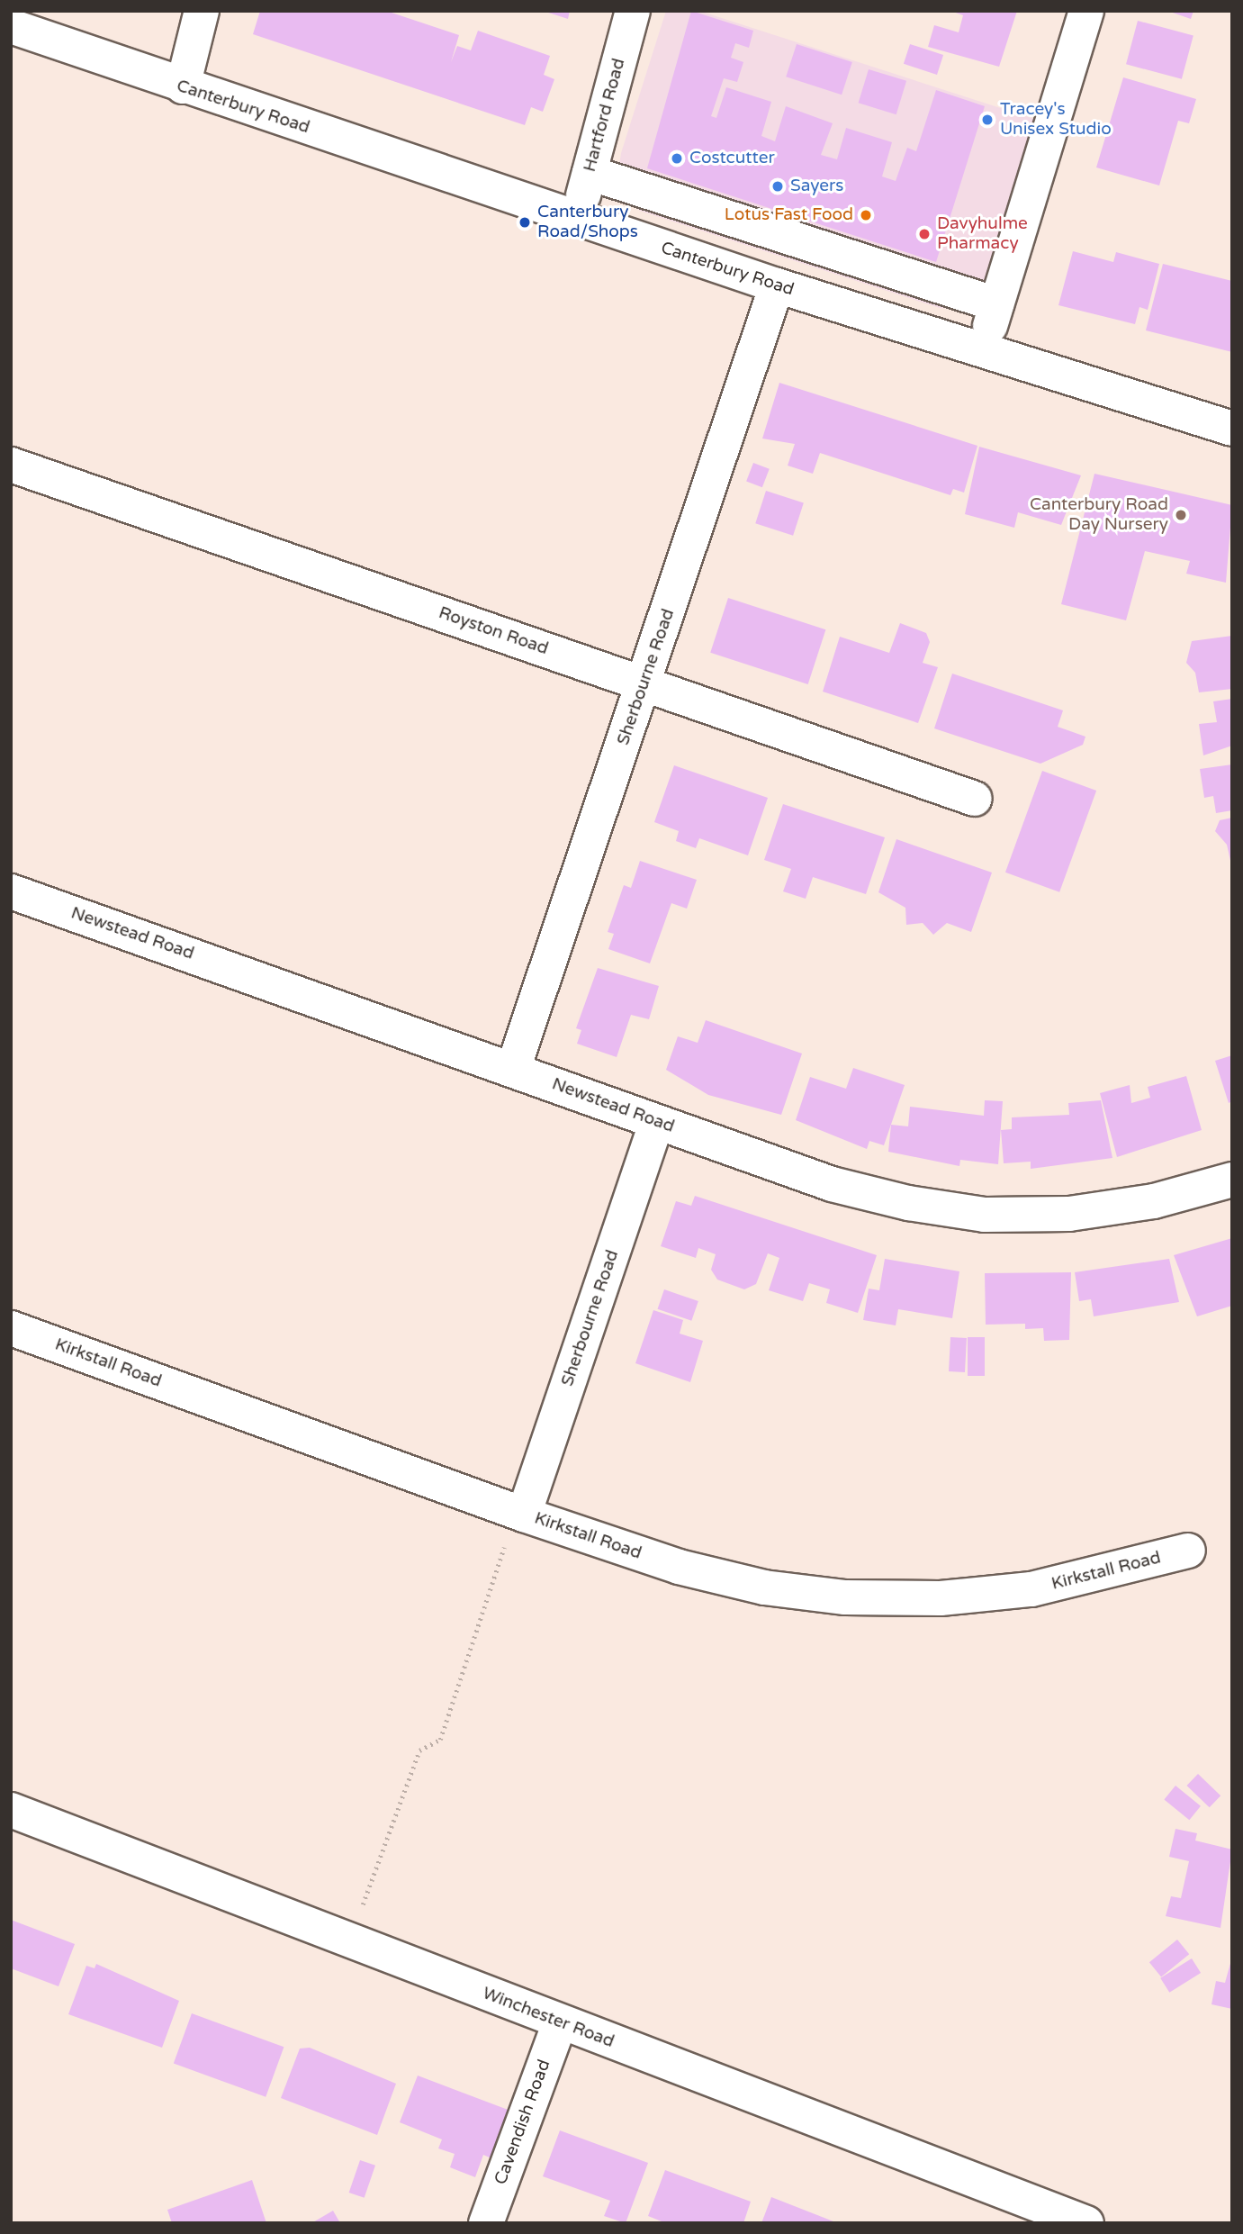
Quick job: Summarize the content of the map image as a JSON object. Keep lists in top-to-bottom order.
{
  "streets": {
    "street": [
      "Canterbury Road",
      "Hartford Road",
      "Royston Road",
      "Sherbourne Road",
      "Newstead Road",
      "Kirkstall Road",
      "Winchester Road",
      "Cavendish Road"
    ]
  },
  "crossings": [
    ["Canterbury Road", "Hartford Road"],
    ["Canterbury Road", "Sherbourne Road"],
    ["Royston Road", "Sherbourne Road"],
    ["Sherbourne Road", "Newstead Road"],
    ["Sherbourne Road", "Kirkstall Road"],
    ["Winchester Road", "Cavendish Road"]
  ],
  "places": [
    "Tracey's Unisex Studio",
    "Costcutter",
    "Sayers",
    "Lotus Fast Food",
    "Canterbury Road/Shops",
    "Davyhulme Pharmacy",
    "Canterbury Road Day Nursery"
  ]
}
